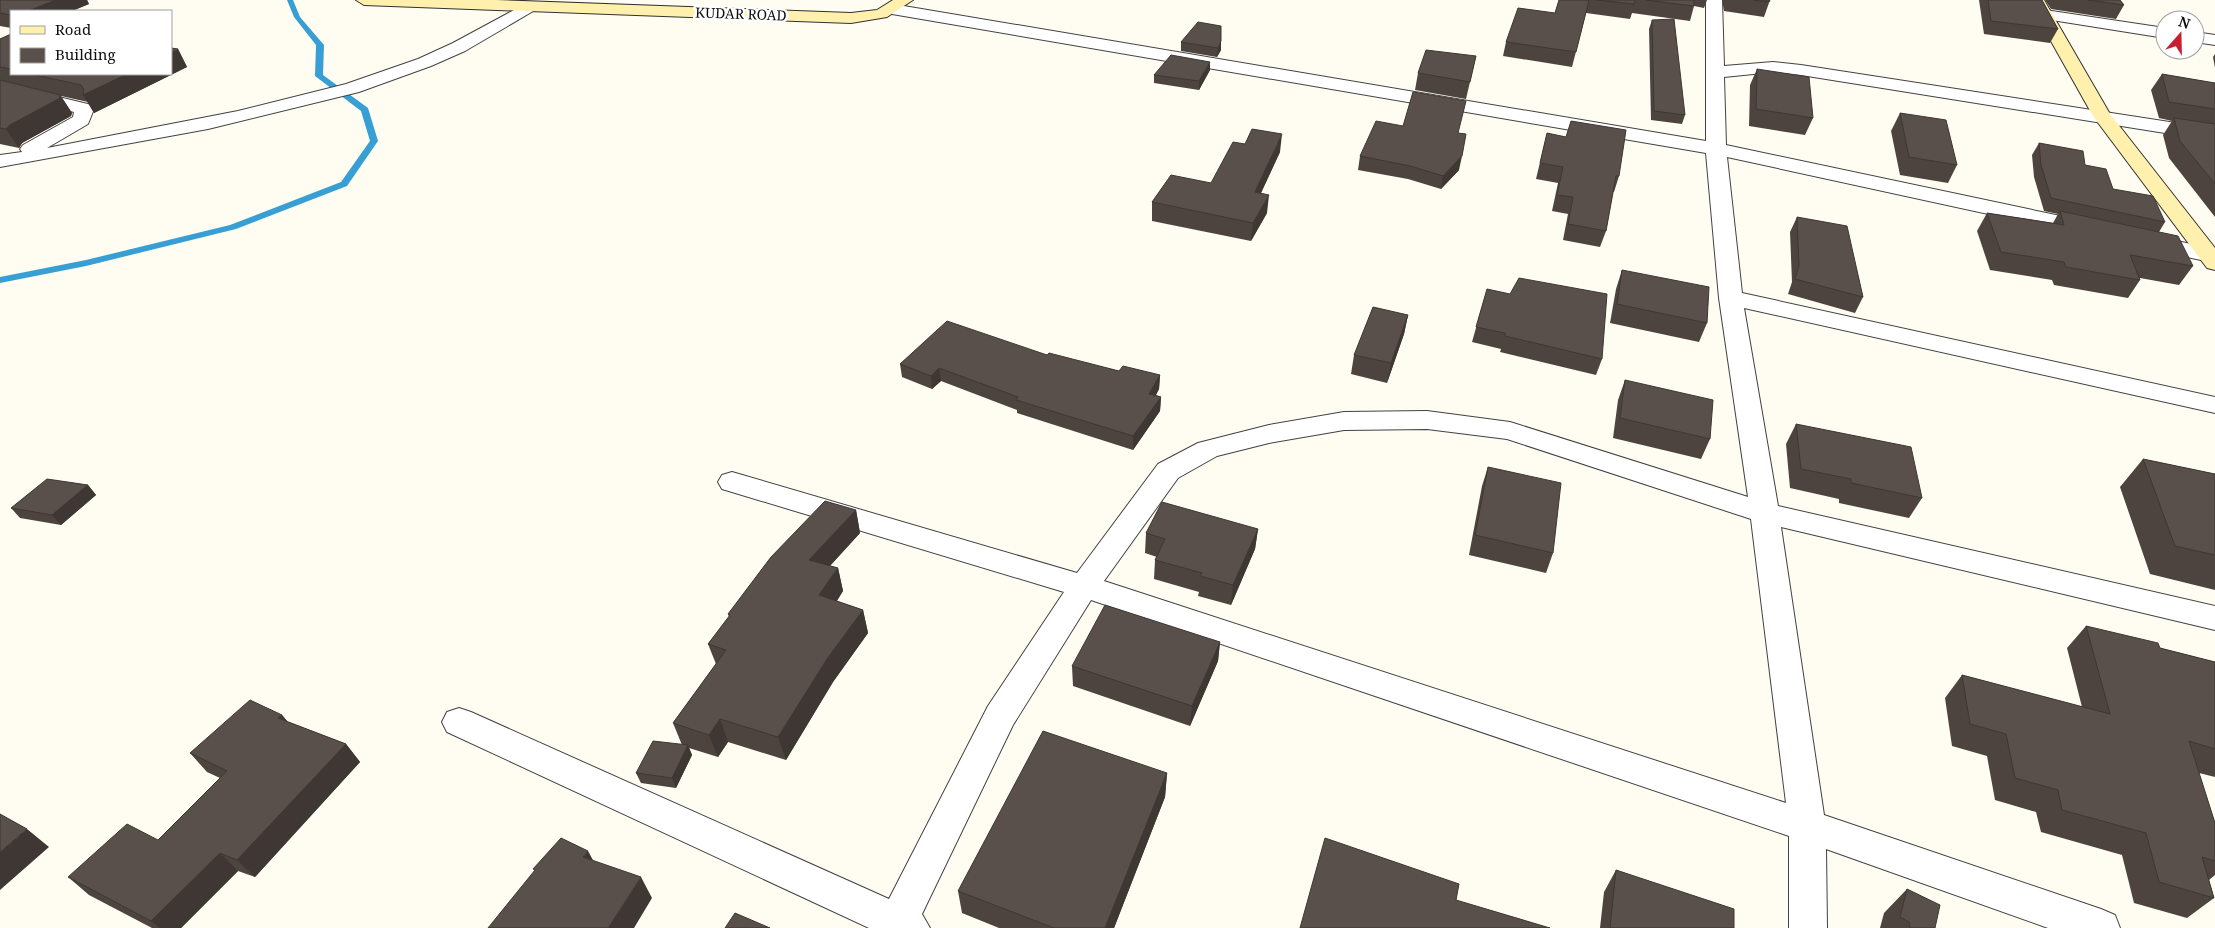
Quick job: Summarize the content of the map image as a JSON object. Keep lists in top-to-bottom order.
{
  "streets": {
    "street": ["KUDAR ROAD"]
  },
  "legend": ["Road", "Building"],
  "north": "top"
}
